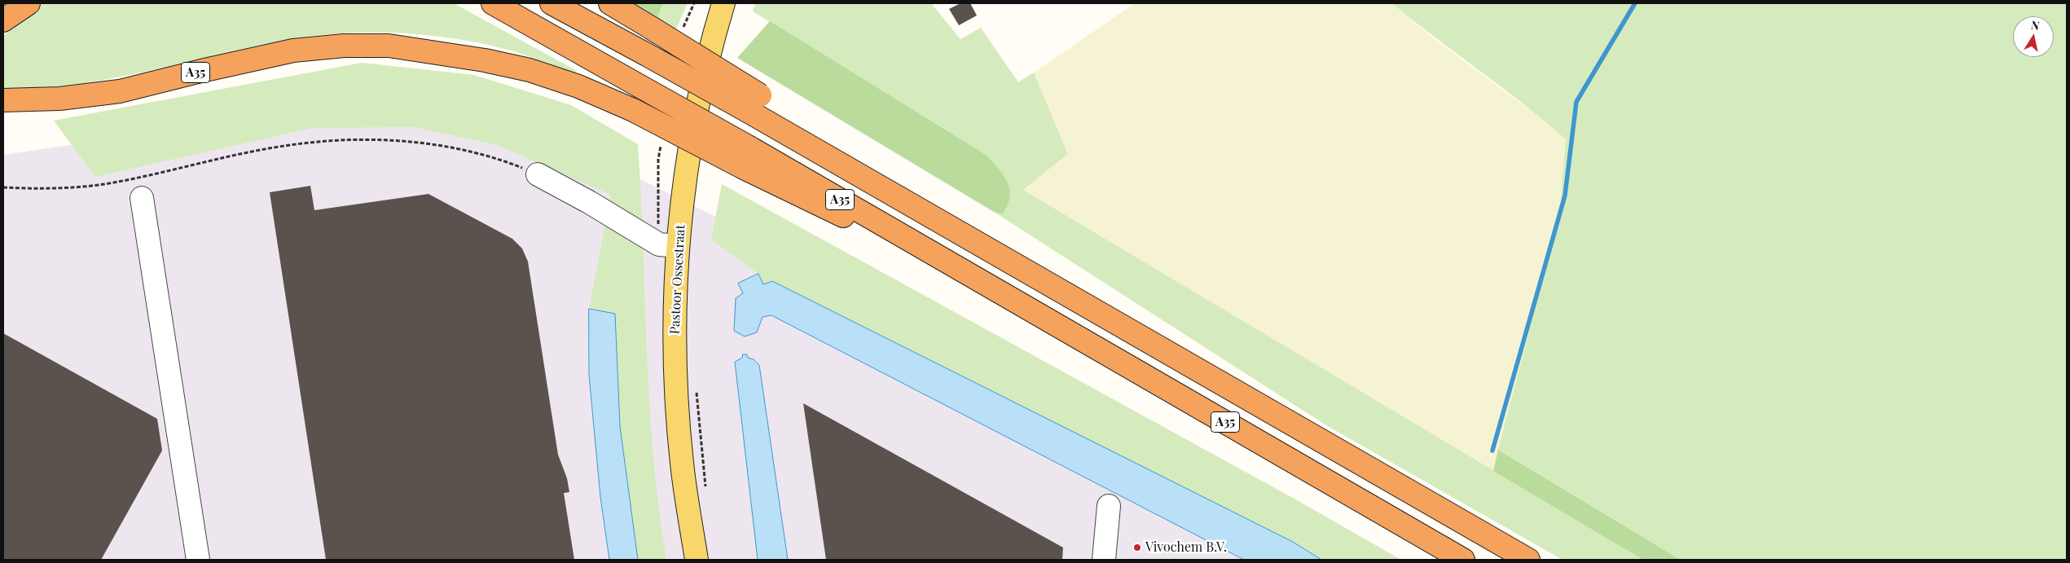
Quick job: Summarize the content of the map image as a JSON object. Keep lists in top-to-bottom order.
{
  "streets": {
    "highway": ["A35"],
    "main road": ["Pastoor Ossestraat"]
  },
  "places": ["Vivochem B.V."],
  "north": "top"
}
